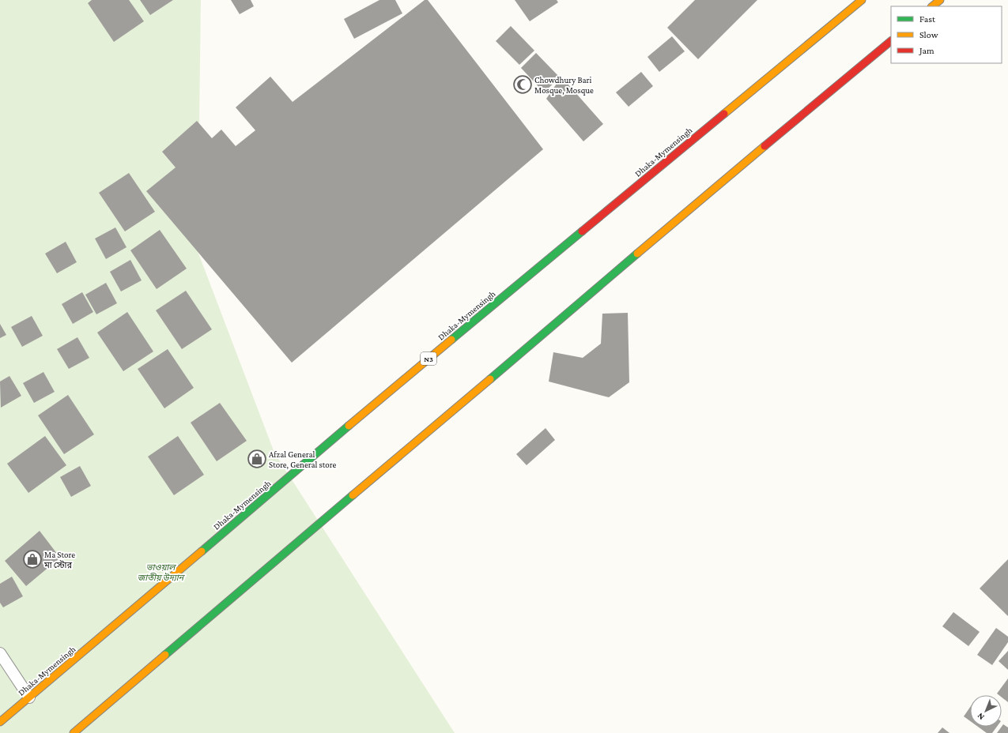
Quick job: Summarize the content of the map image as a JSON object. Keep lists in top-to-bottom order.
{
  "streets": {
    "highway": ["Dhaka-Mymensingh", "N3"]
  },
  "parks": ["ভাওয়াল জাতীয় উদ্যান"],
  "places": {
    "mosque": ["Chowdhury Bari Mosque, Mosque"],
    "shop": ["Afzal General Store, General store", "Ma Store মা স্টোর"]
  },
  "legend": ["Fast", "Slow", "Jam"],
  "north": "bottom left"
}
